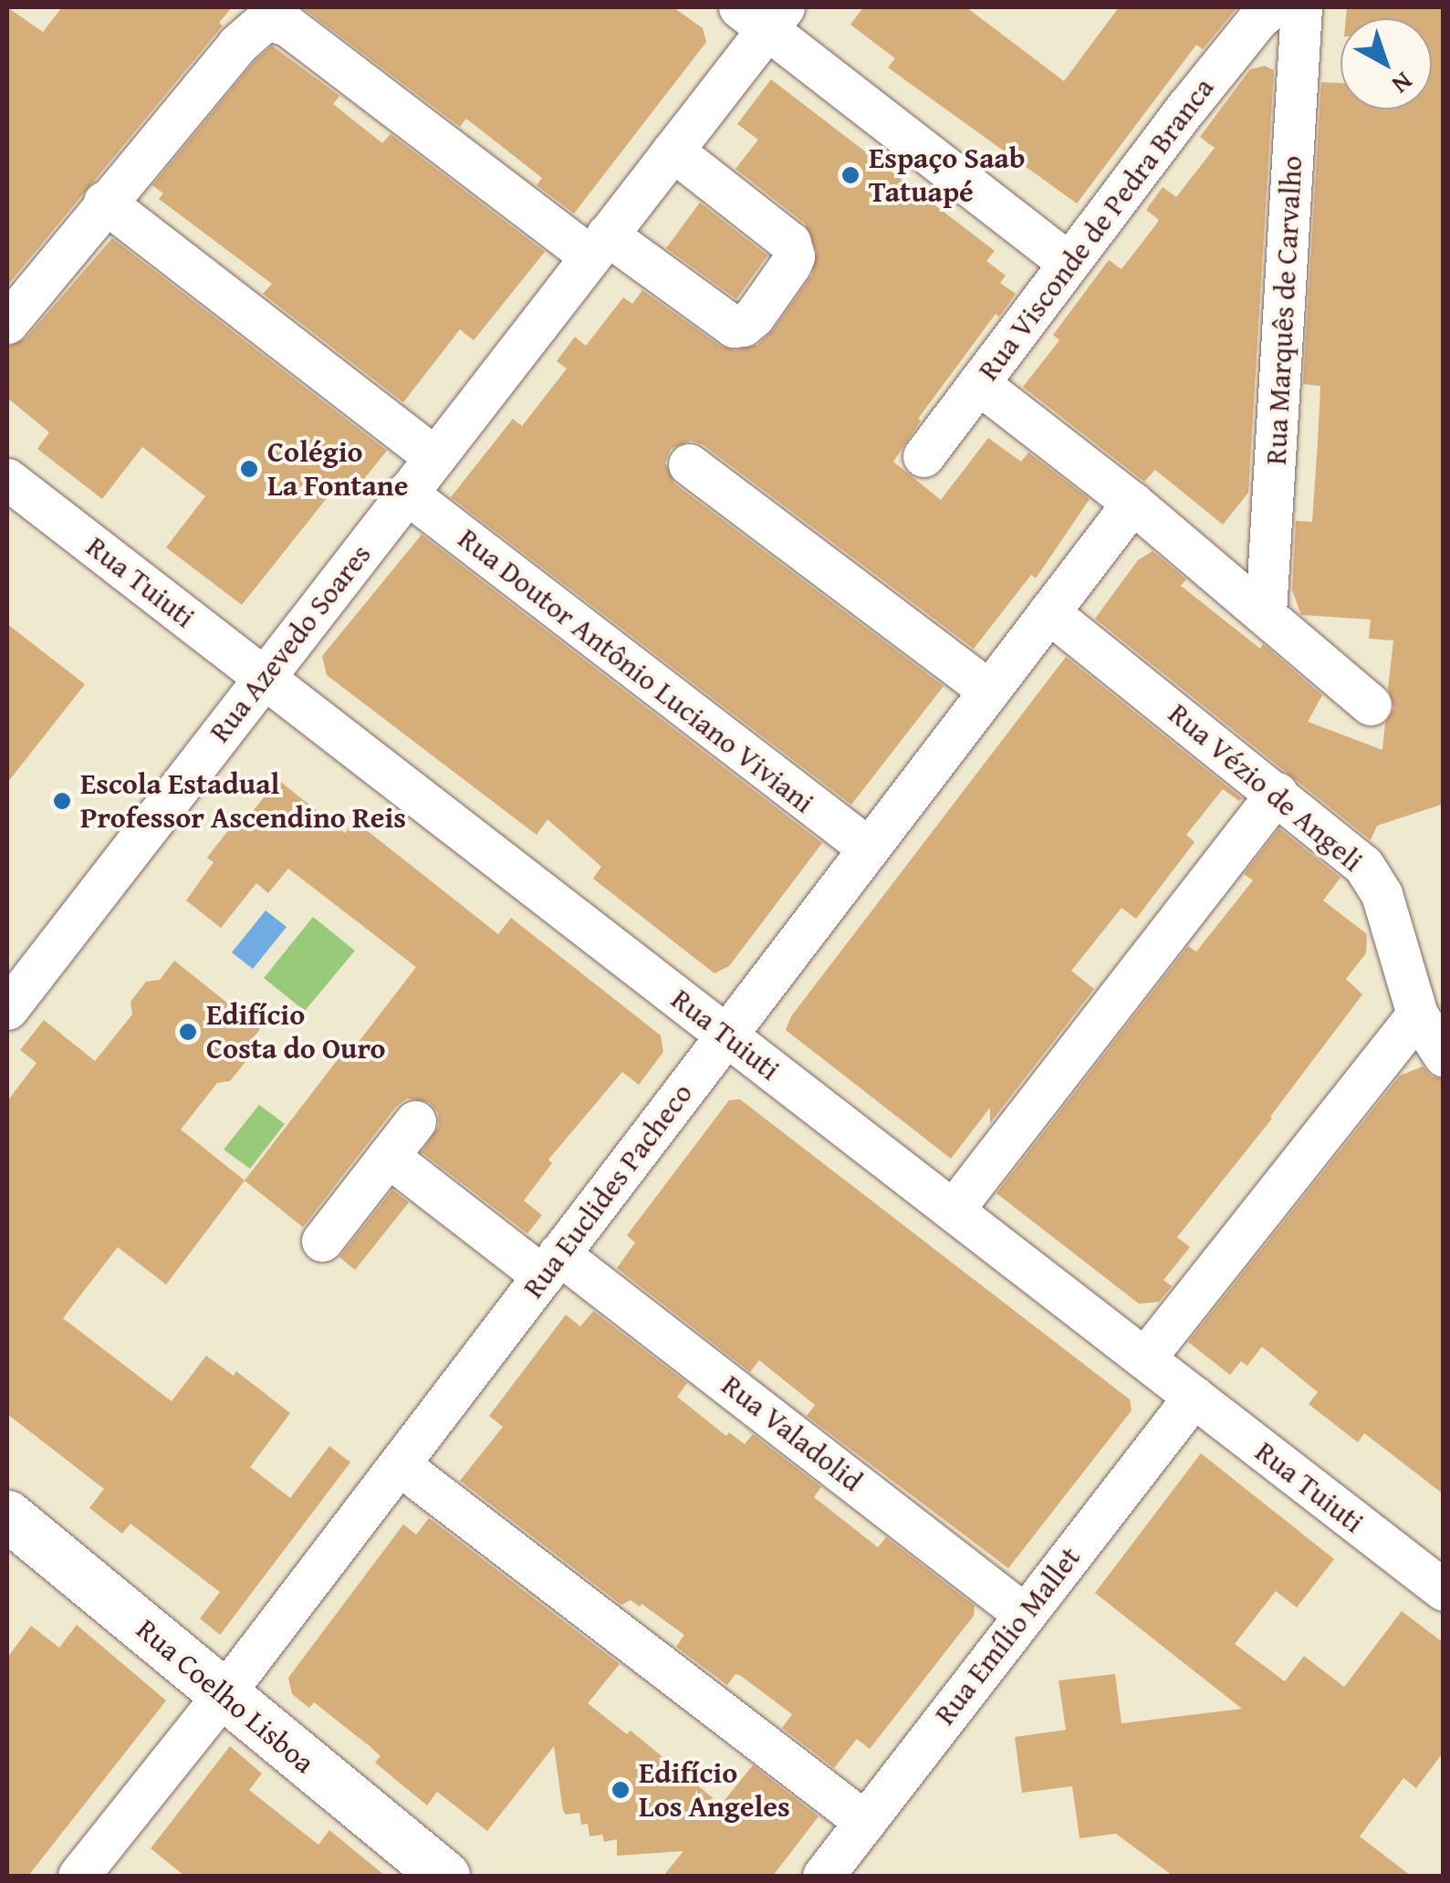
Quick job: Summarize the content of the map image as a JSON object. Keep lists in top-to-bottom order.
{
  "streets": {
    "main road": ["Rua Coelho Lisboa"],
    "street": [
      "Rua Visconde de Pedra Branca",
      "Rua Marquês de Carvalho",
      "Rua Tuiuti",
      "Rua Azevedo Soares",
      "Rua Doutor Antônio Luciano Viviani",
      "Rua Vézio de Angeli",
      "Rua Euclides Pacheco",
      "Rua Valadolid",
      "Rua Emílio Mallet"
    ]
  },
  "crossings": [
    ["Rua Tuiuti", "Rua Azevedo Soares"],
    ["Rua Tuiuti", "Rua Euclides Pacheco"],
    ["Rua Tuiuti", "Rua Emílio Mallet"],
    ["Rua Azevedo Soares", "Rua Doutor Antônio Luciano Viviani"],
    ["Rua Doutor Antônio Luciano Viviani", "Rua Euclides Pacheco"],
    ["Rua Vézio de Angeli", "Rua Euclides Pacheco"],
    ["Rua Euclides Pacheco", "Rua Valadolid"],
    ["Rua Euclides Pacheco", "Rua Coelho Lisboa"],
    ["Rua Valadolid", "Rua Emílio Mallet"]
  ],
  "places": [
    "Espaço Saab Tatuapé",
    "Colégio La Fontane",
    "Escola Estadual Professor Ascendino Reis",
    "Edifício Costa do Ouro",
    "Edifício Los Angeles"
  ],
  "north": "bottom right"
}
